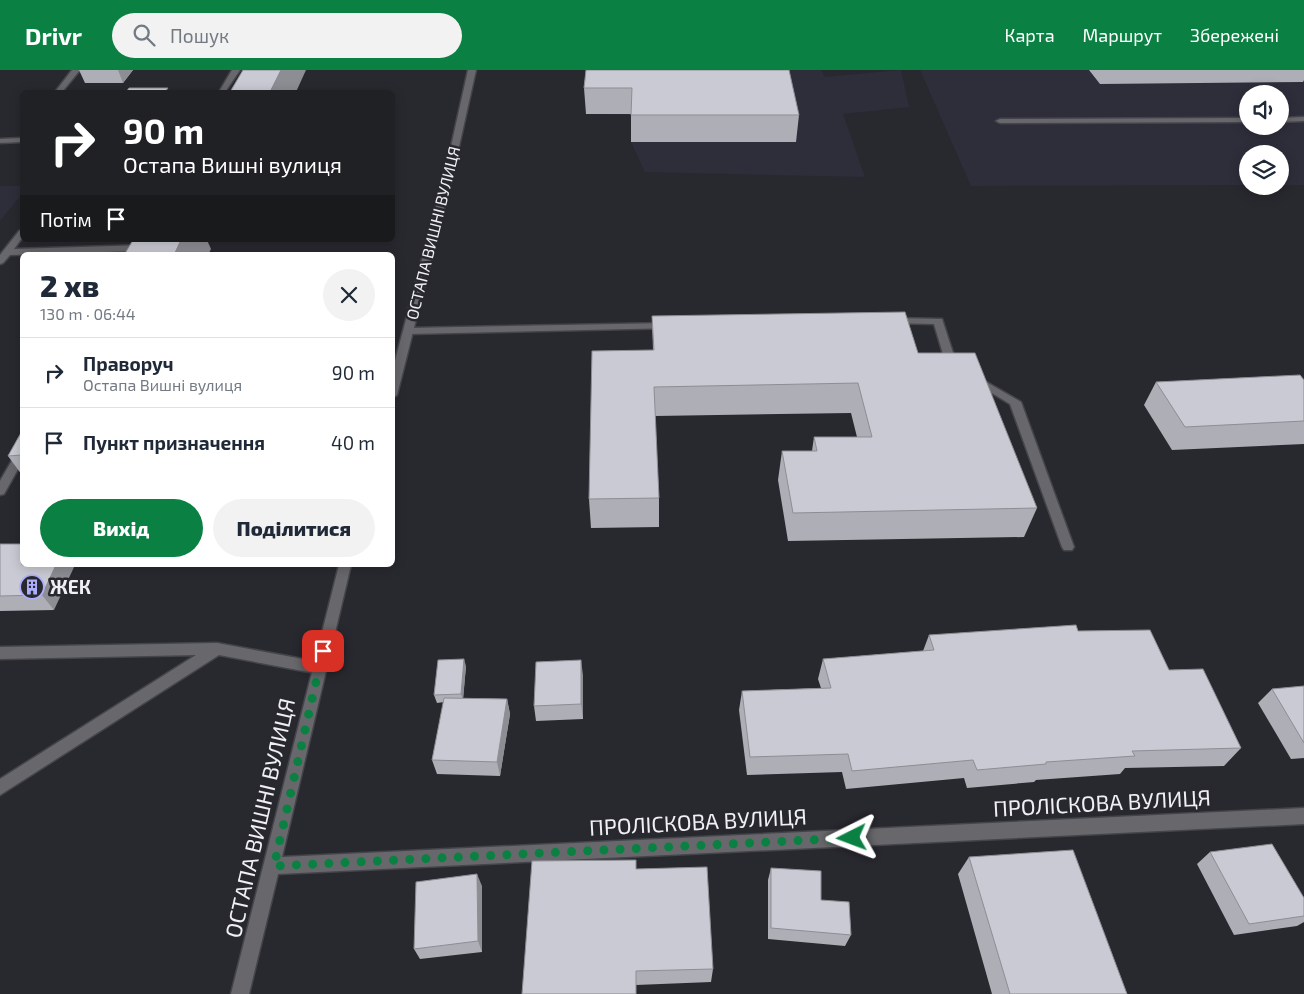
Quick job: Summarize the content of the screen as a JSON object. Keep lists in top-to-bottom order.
{
  "streets": {
    "street": ["ОСТАПА ВИШНІ ВУЛИЦЯ", "ПРОЛІСКОВА ВУЛИЦЯ"]
  },
  "crossings": [
    ["ОСТАПА ВИШНІ ВУЛИЦЯ", "ПРОЛІСКОВА ВУЛИЦЯ"]
  ],
  "places": {
    "building": ["ЖЕК"]
  },
  "page": {
    "header": "Drivr",
    "search": "Пошук",
    "nav": ["Карта", "Маршрут", "Збережені"],
    "turn": ["90 m", "Остапа Вишні вулиця"],
    "then": "Потім",
    "heading": ["2 хв", "130 m · 06:44"],
    "list": [
      {
        "name": "Праворуч",
        "note": "Остапа Вишні вулиця",
        "value": "90 m"
      },
      {
        "name": "Пункт призначення",
        "value": "40 m"
      }
    ],
    "buttons": ["Вихід", "Поділитися"]
  }
}
